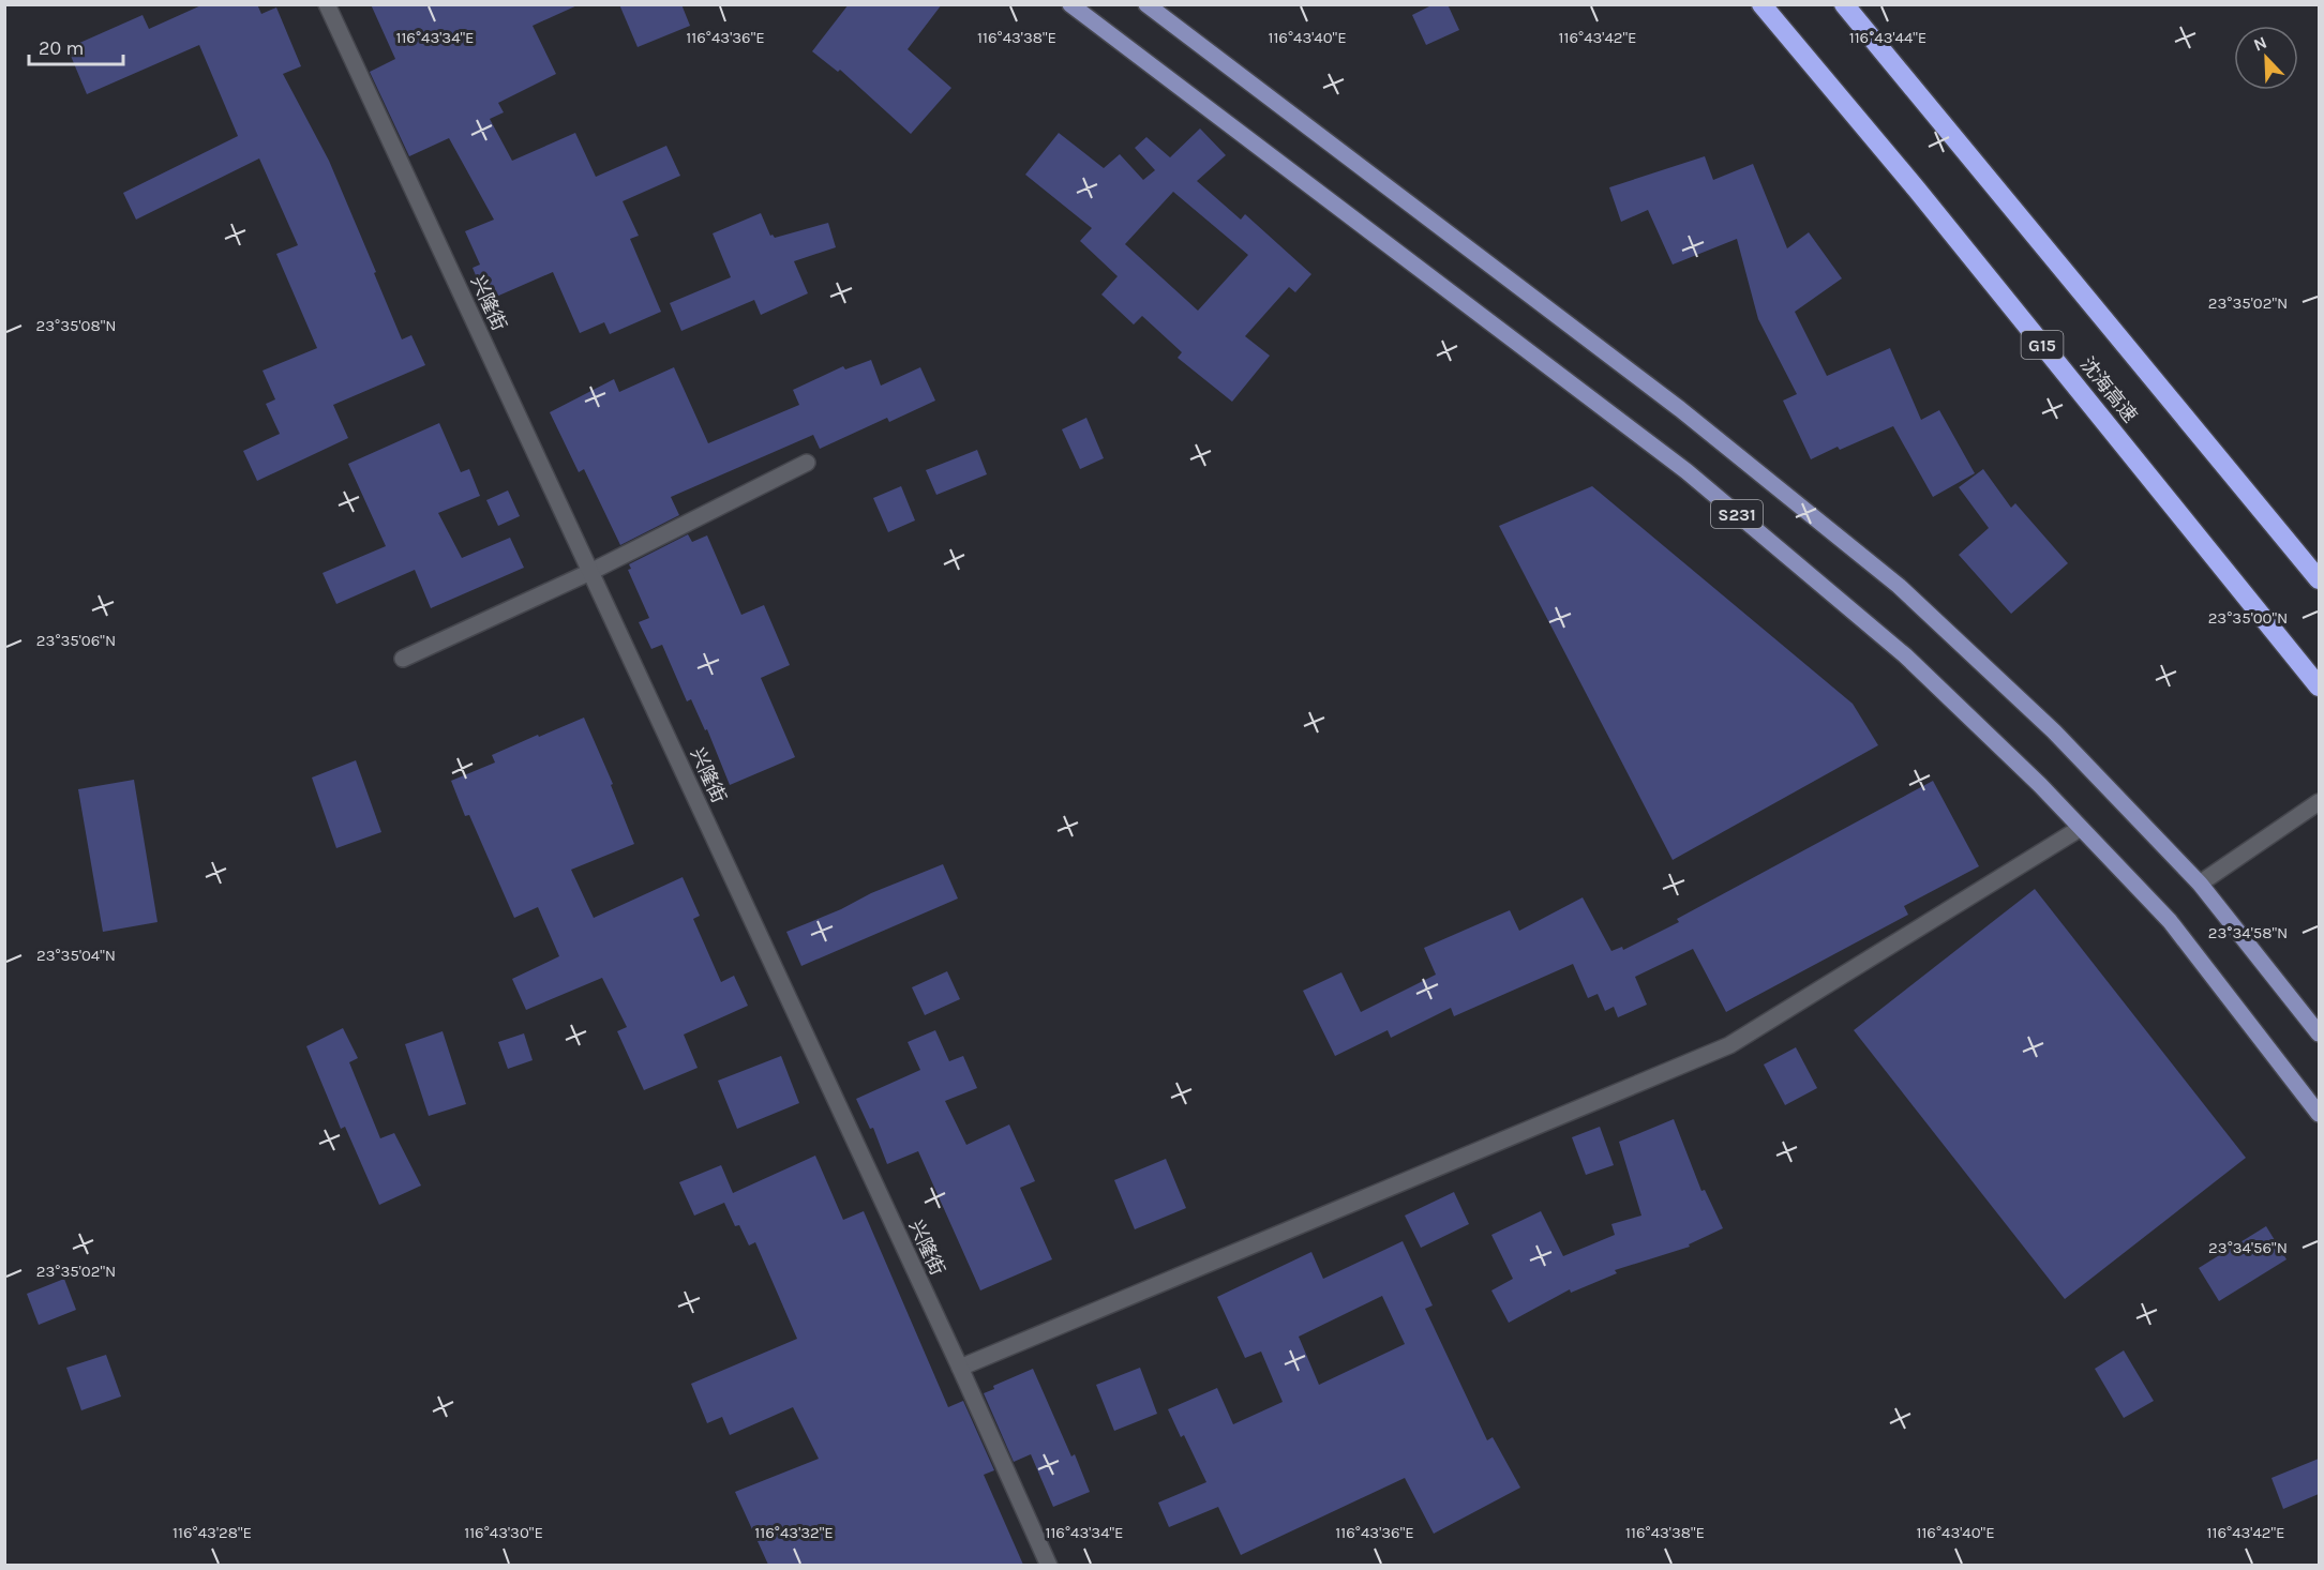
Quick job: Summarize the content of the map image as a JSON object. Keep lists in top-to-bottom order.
{
  "streets": {
    "highway": ["G15", "沈海高速"],
    "main road": ["S231"],
    "street": ["兴隆街"]
  },
  "scale_bar": "20 m",
  "north": "top left",
  "coordinates": [
    "116°43'34\"E",
    "116°43'36\"E",
    "116°43'38\"E",
    "116°43'40\"E",
    "116°43'42\"E",
    "116°43'44\"E",
    "23°35'02\"N",
    "23°35'08\"N",
    "23°35'00\"N",
    "23°35'06\"N",
    "23°34'58\"N",
    "23°35'04\"N",
    "23°34'56\"N",
    "116°43'28\"E",
    "116°43'30\"E",
    "116°43'32\"E"
  ]
}
